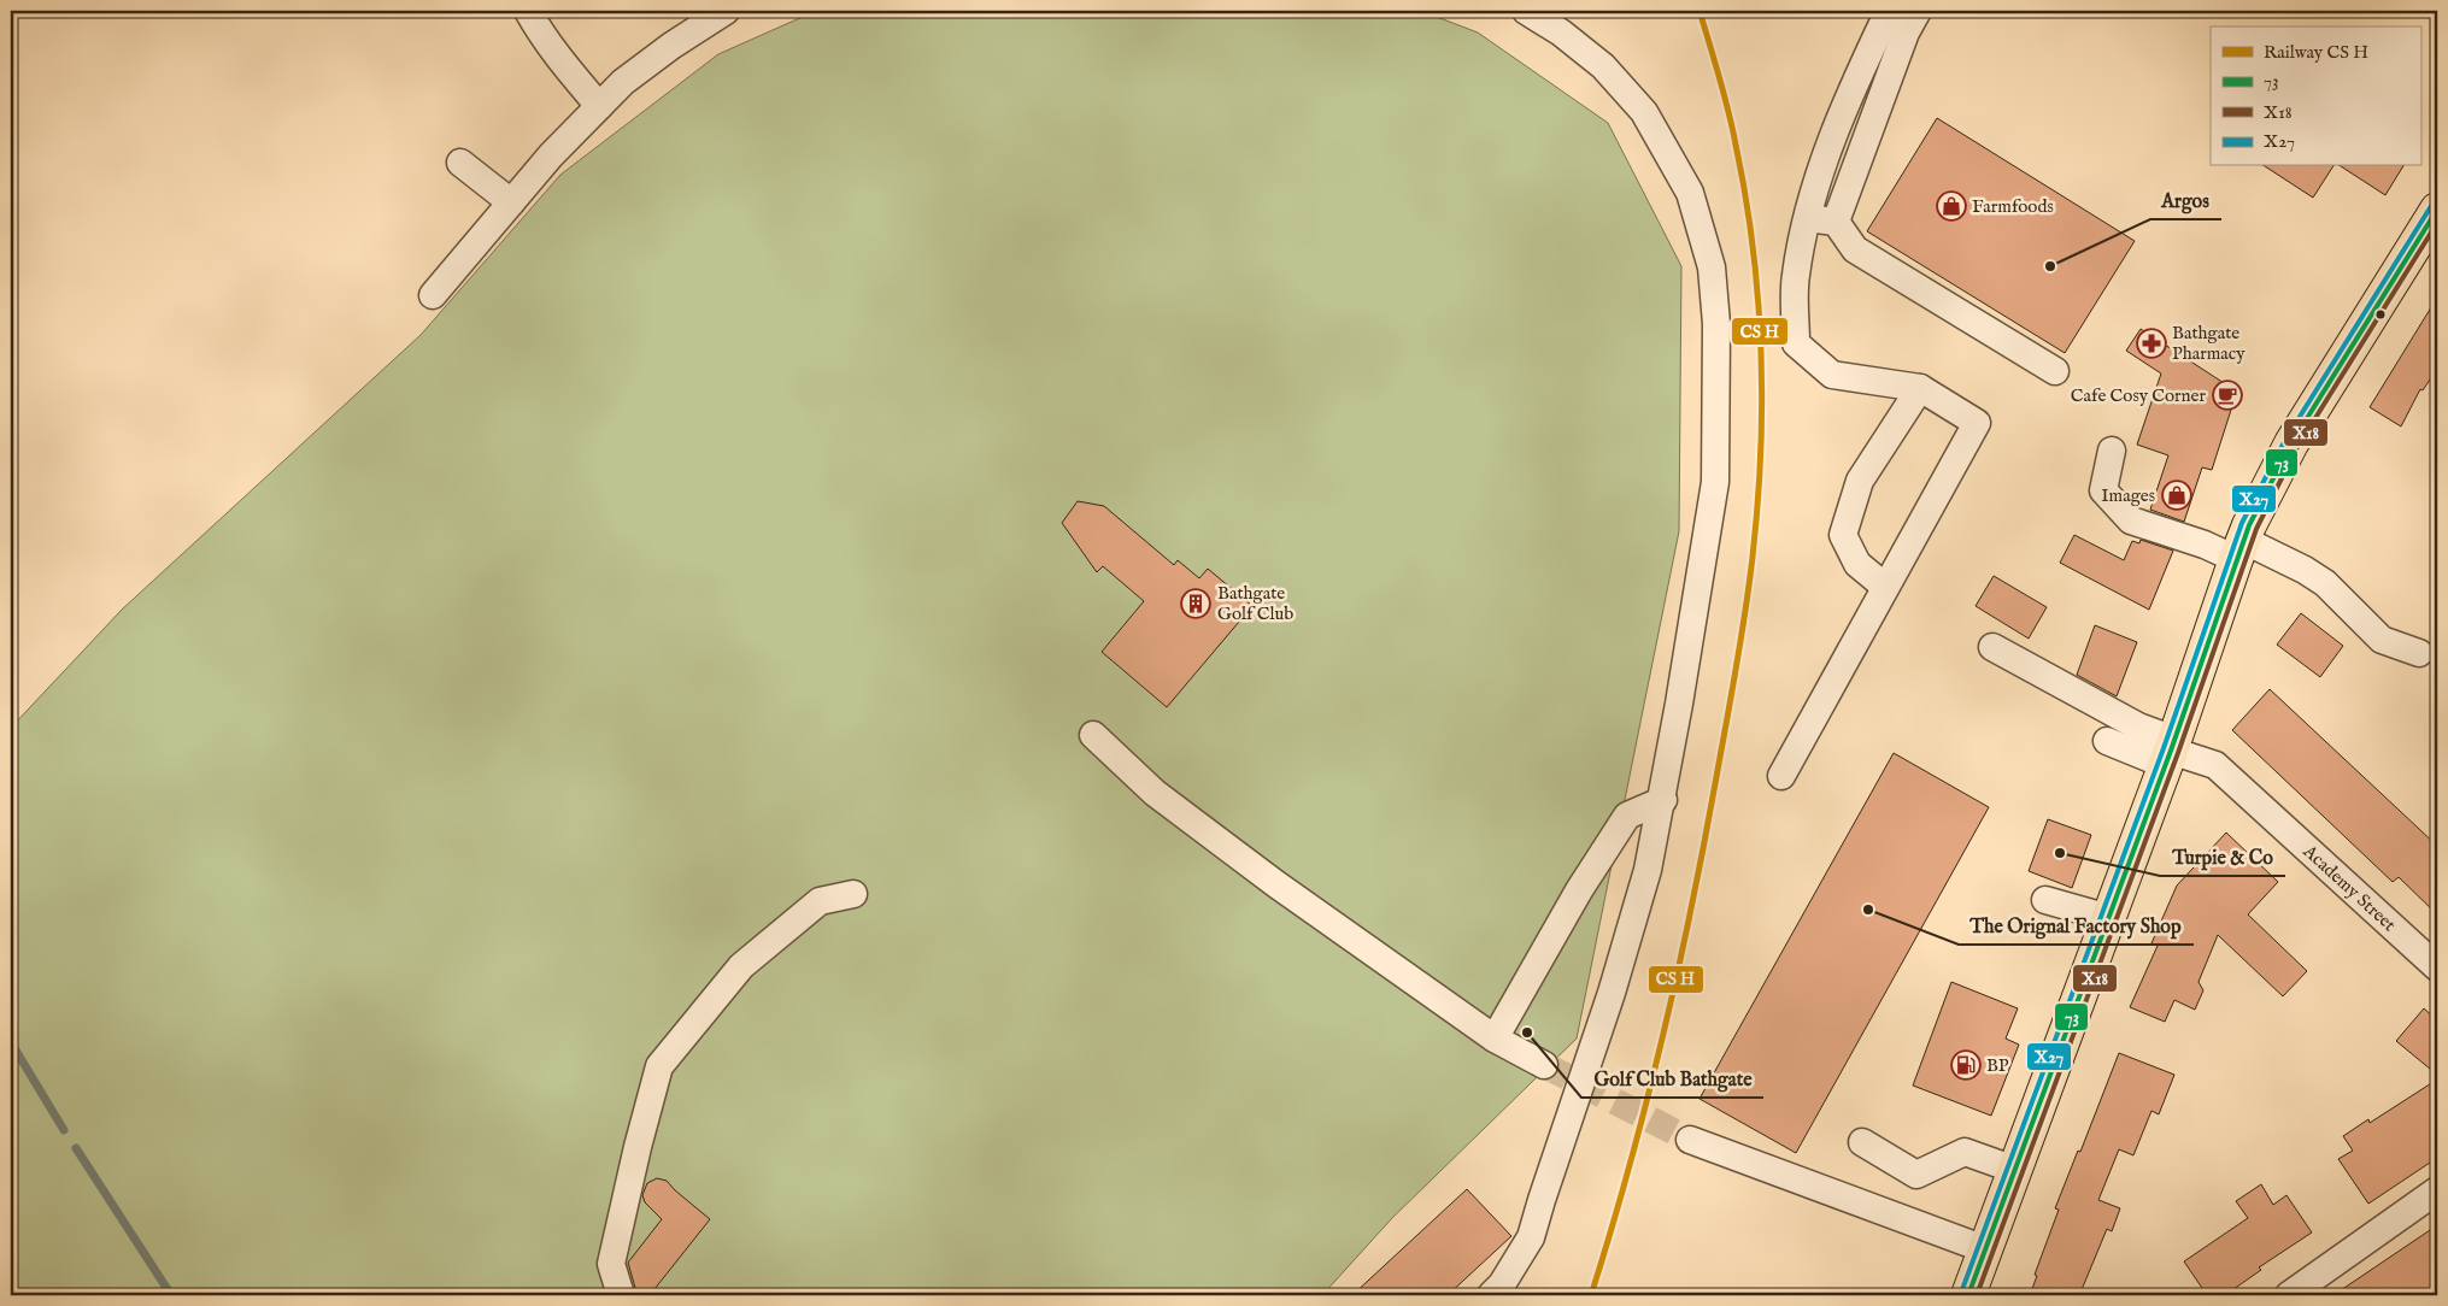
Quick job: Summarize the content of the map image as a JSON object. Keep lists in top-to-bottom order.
{
  "streets": {
    "street": ["Academy Street"]
  },
  "places": {
    "shop": ["Farmfoods", "Images"],
    "other": [
      "Argos",
      "Turpie & Co",
      "The Orignal Factory Shop",
      "Golf Club Bathgate"
    ],
    "pharmacy": ["Bathgate Pharmacy"],
    "cafe": ["Cafe Cosy Corner"],
    "building": ["Bathgate Golf Club"],
    "fuel station": ["BP"]
  },
  "lines": ["transit line X27", "transit line 73", "transit line X18"],
  "legend": [
    "Railway CS H",
    "73",
    "X18",
    "X27"
  ]
}
